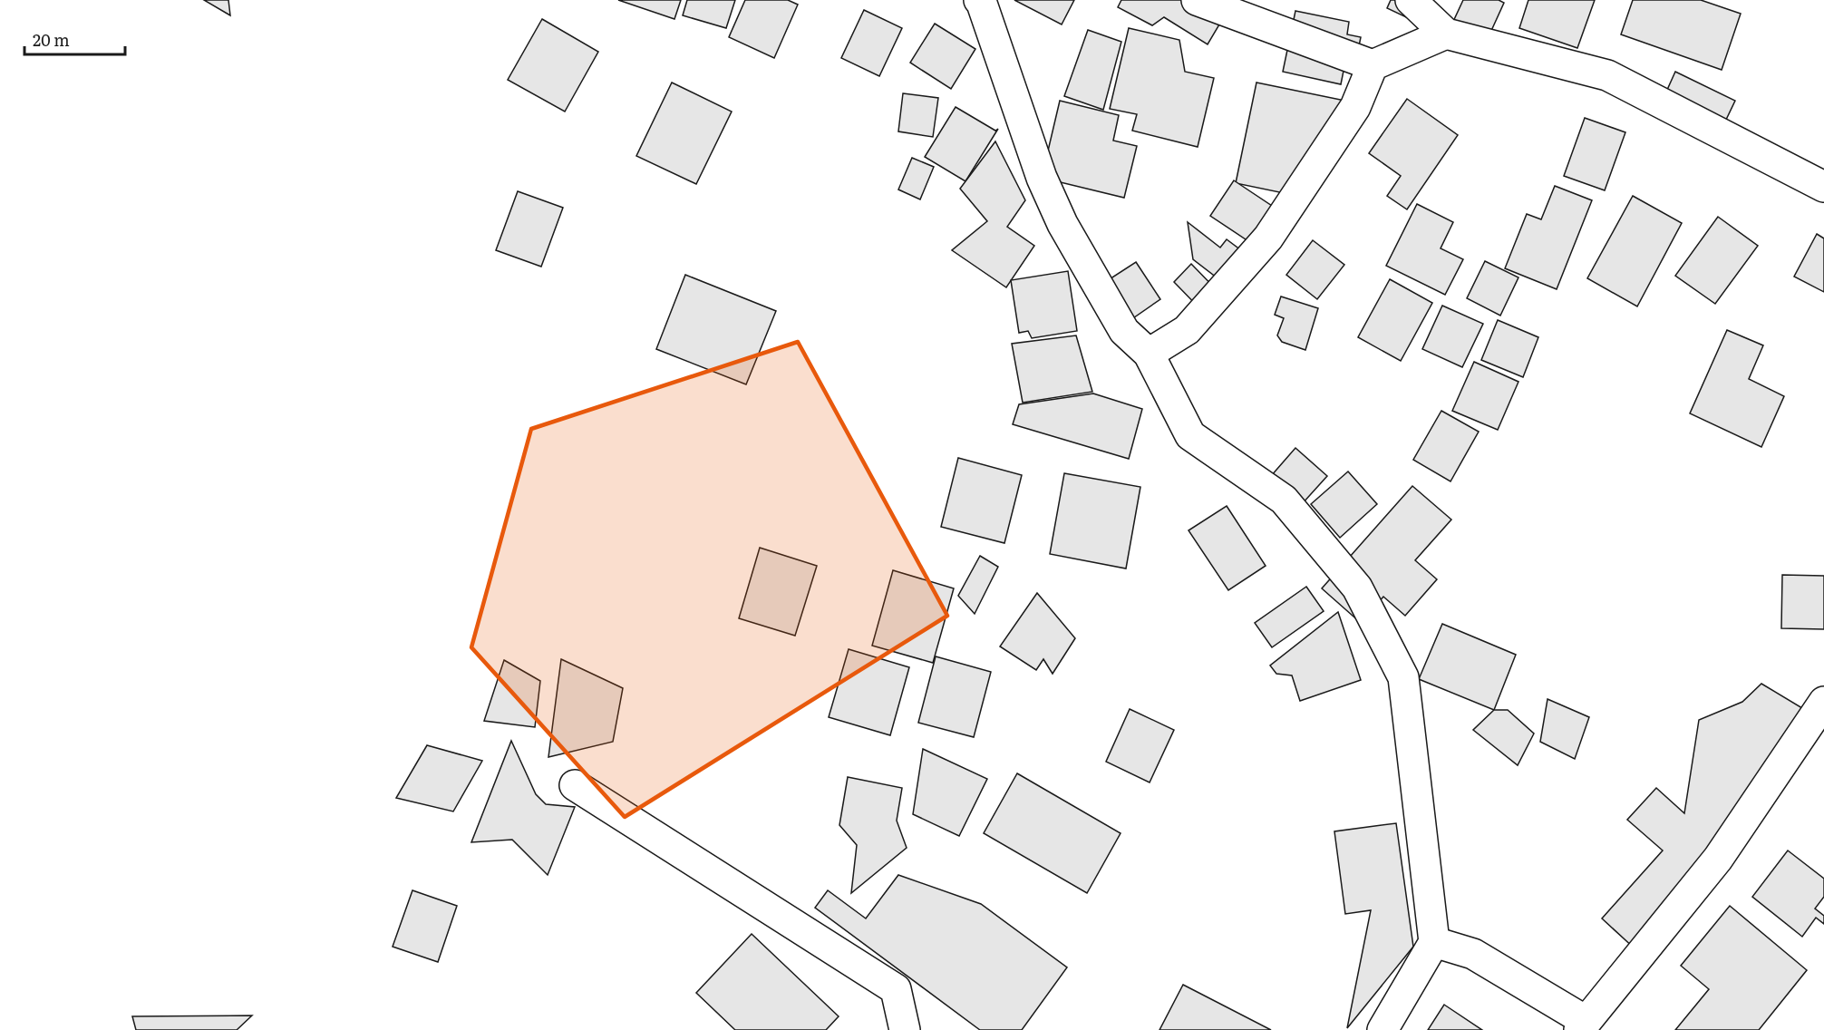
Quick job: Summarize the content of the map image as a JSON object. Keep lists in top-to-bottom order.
{
  "scale_bar": "20 m"
}
